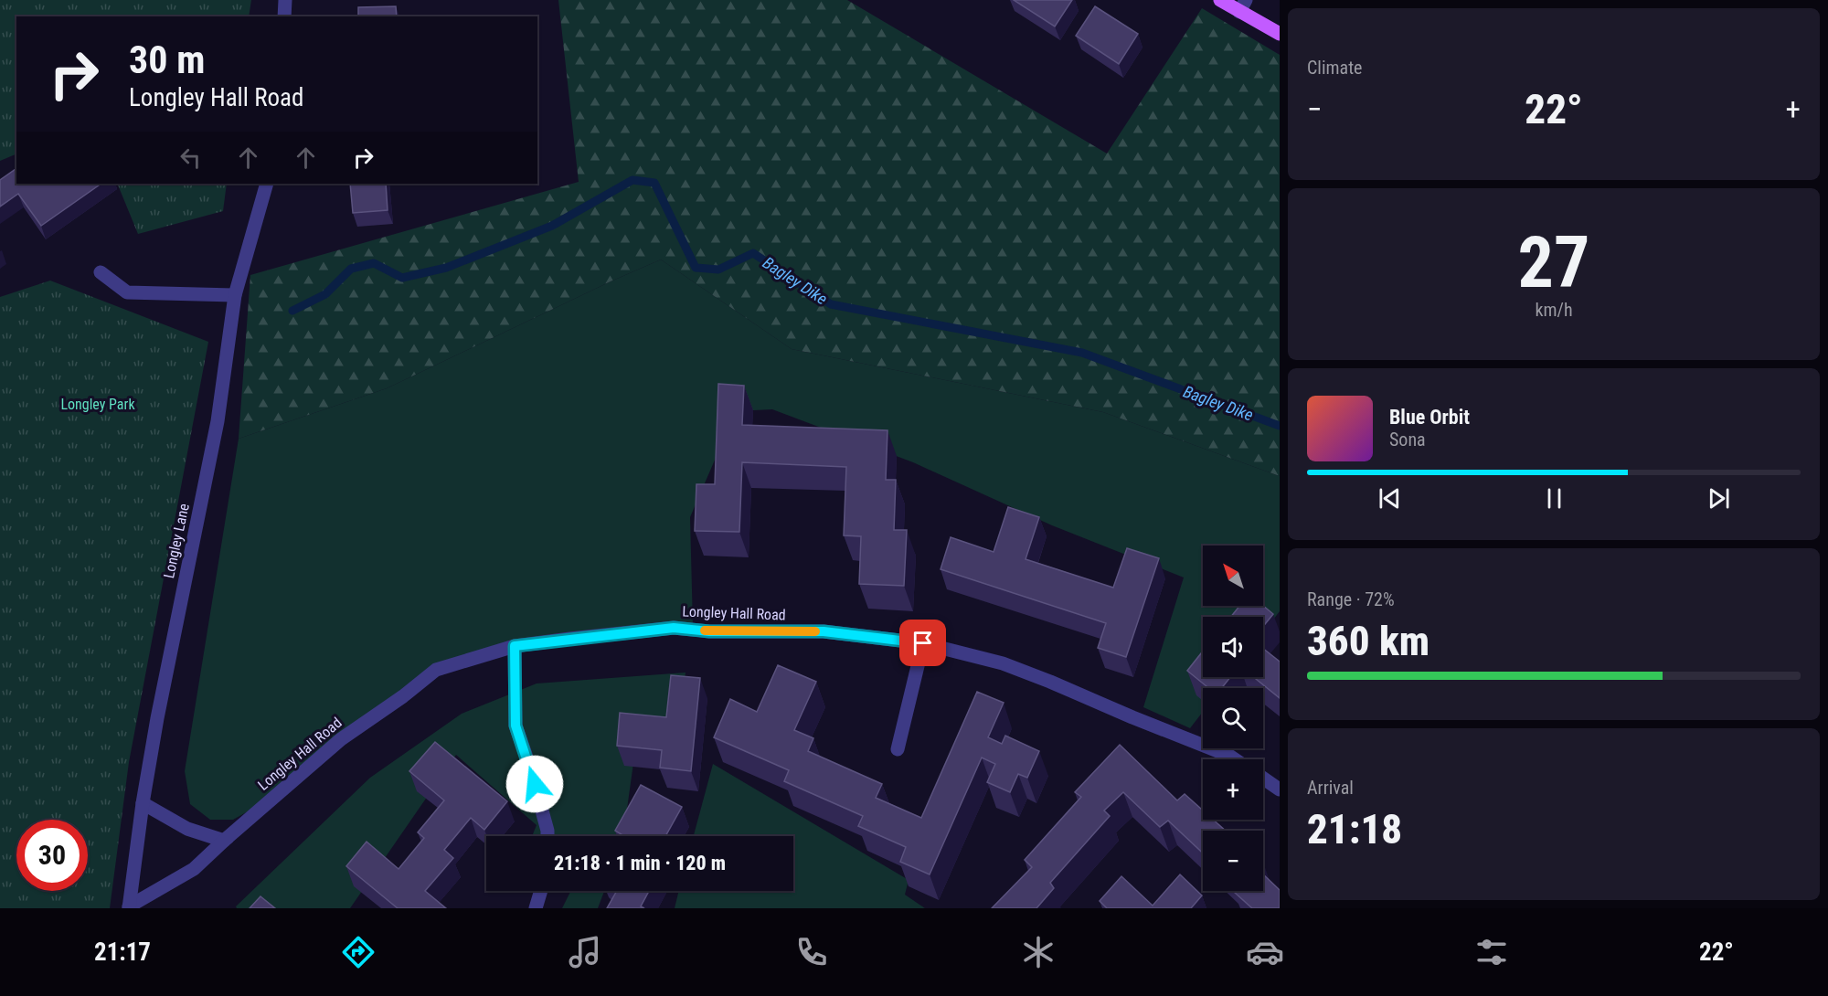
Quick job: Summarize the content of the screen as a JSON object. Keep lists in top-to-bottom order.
{
  "streets": {
    "street": ["Longley Lane", "Longley Hall Road"]
  },
  "crossings": [
    ["Longley Lane", "Longley Hall Road"]
  ],
  "water": ["Bagley Dike"],
  "parks": ["Longley Park"],
  "north": "top left",
  "page": {
    "tile": [
      "Climate",
      ["27", "km/h"],
      ["Range · 72%", "360 km"],
      ["Arrival", "21:18"]
    ],
    "turn": ["30 m", "Longley Hall Road"],
    "heat": ["−", "22°", "+"],
    "song": ["Blue Orbit", "Sona"],
    "map_buttons": ["+", "−"],
    "limit": "30",
    "trip": "21:18 · 1 min · 120 m",
    "tabs": ["21:17", "22°"]
  }
}
